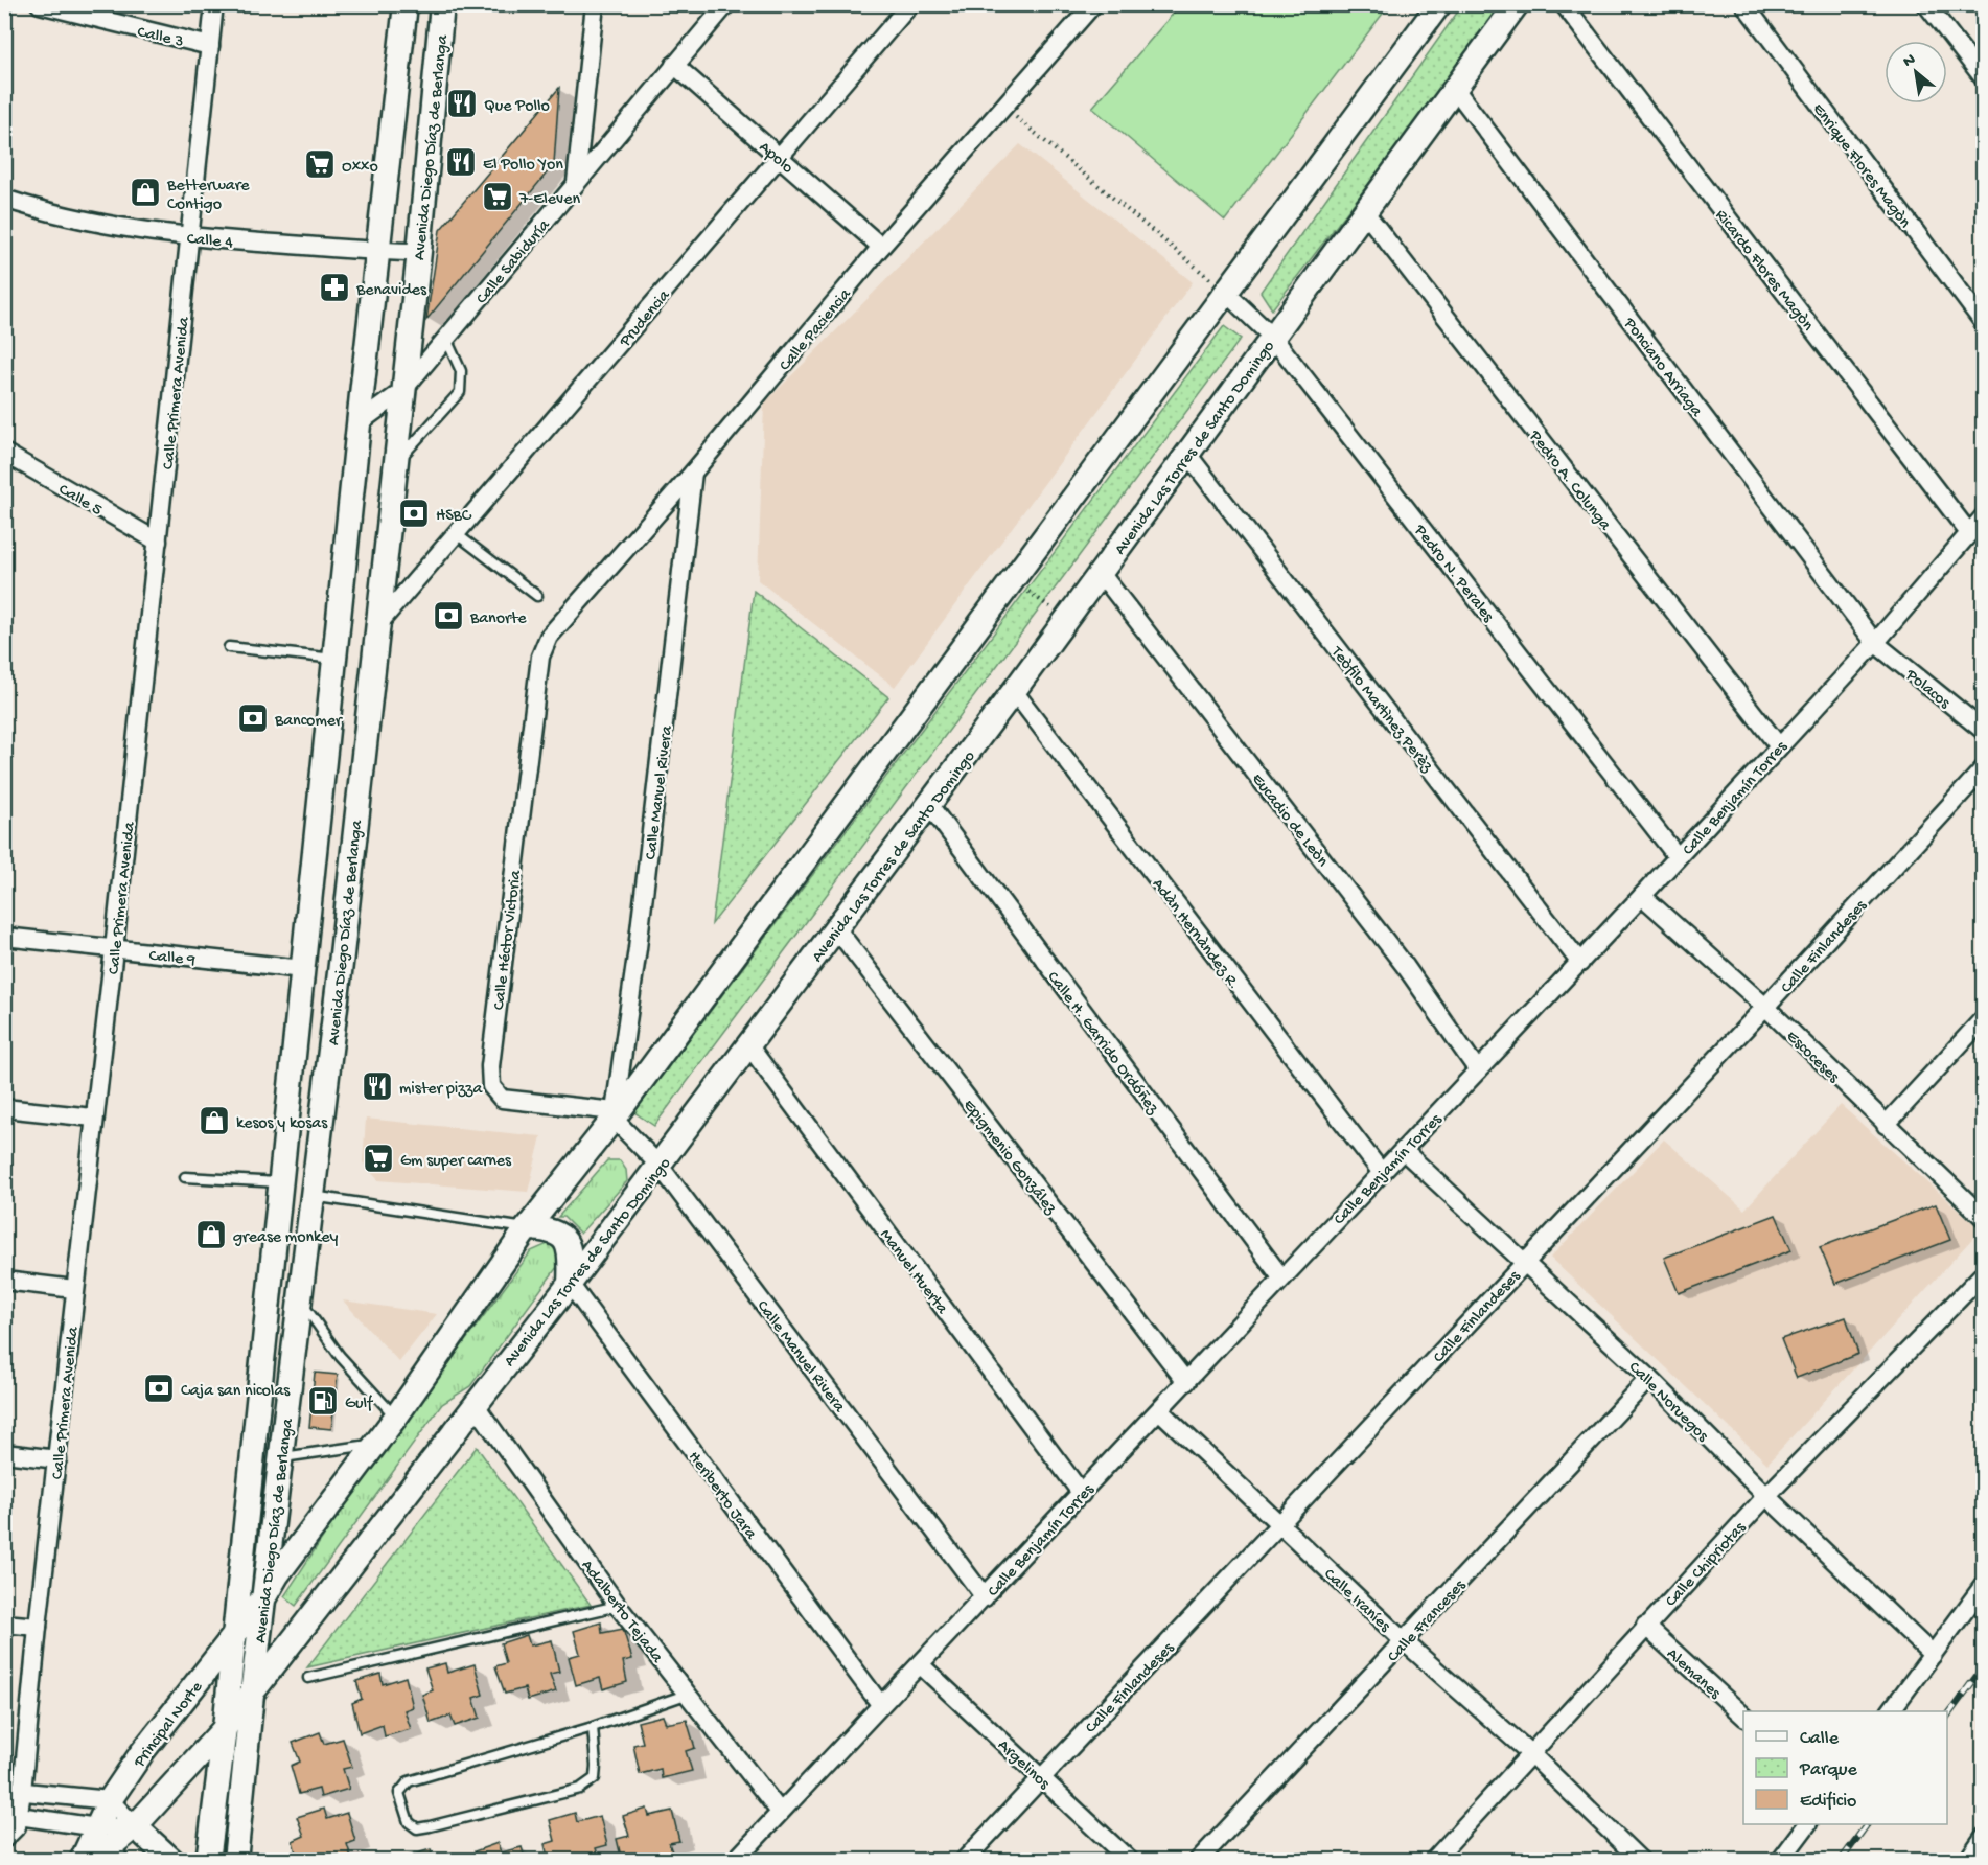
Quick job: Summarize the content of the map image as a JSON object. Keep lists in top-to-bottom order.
{
  "streets": {
    "street": [
      "Calle 3",
      "Avenida Diego Díaz de Berlanga",
      "Apolo",
      "Enrique Flores Magòn",
      "Calle 4",
      "Calle Sabiduría",
      "Ricardo Flores Magòn",
      "Prudencia",
      "Calle Paciencia",
      "Ponciano Arriaga",
      "Calle Primera Avenida",
      "Avenida Las Torres de Santo Domingo",
      "Pedro A. Colunga",
      "Calle 5",
      "Pedro N. Perales",
      "Polacos",
      "Teòfilo Martìnez Perèz",
      "Calle Manuel Rivera",
      "Calle Benjamín Torres",
      "Eucadio de Leòn",
      "Adàn Hernàndez R.",
      "Calle Héctor Victoria",
      "Calle Finlandeses",
      "Calle 9",
      "Calle H. Garrido Ordóñez",
      "Escoceses",
      "Epigmenio González",
      "Manuel Huerta",
      "Calle Noruegos",
      "Heriberto Jara",
      "Calle Chipriotas",
      "Calle Iraníes",
      "Adalberto Tejada",
      "Calle Franceses",
      "Alemanes",
      "Principal Norte",
      "Argelinos"
    ]
  },
  "crossings": [
    ["Calle 3", "Calle Primera Avenida"],
    ["Avenida Diego Díaz de Berlanga", "Calle 4"],
    ["Avenida Diego Díaz de Berlanga", "Calle Sabiduría"],
    ["Avenida Diego Díaz de Berlanga", "Prudencia"],
    ["Avenida Diego Díaz de Berlanga", "Avenida Las Torres de Santo Domingo"],
    ["Avenida Diego Díaz de Berlanga", "Calle 9"],
    ["Avenida Diego Díaz de Berlanga", "Principal Norte"],
    ["Apolo", "Calle Sabiduría"],
    ["Apolo", "Prudencia"],
    ["Apolo", "Calle Paciencia"],
    ["Calle 4", "Calle Primera Avenida"],
    ["Ricardo Flores Magòn", "Calle Benjamín Torres"],
    ["Calle Paciencia", "Calle Manuel Rivera"],
    ["Calle Paciencia", "Calle Héctor Victoria"],
    ["Ponciano Arriaga", "Avenida Las Torres de Santo Domingo"],
    ["Ponciano Arriaga", "Polacos"],
    ["Ponciano Arriaga", "Calle Benjamín Torres"],
    ["Calle Primera Avenida", "Calle 5"],
    ["Calle Primera Avenida", "Calle 9"],
    ["Avenida Las Torres de Santo Domingo", "Pedro A. Colunga"],
    ["Avenida Las Torres de Santo Domingo", "Pedro N. Perales"],
    ["Avenida Las Torres de Santo Domingo", "Teòfilo Martìnez Perèz"],
    ["Avenida Las Torres de Santo Domingo", "Calle Manuel Rivera"],
    ["Avenida Las Torres de Santo Domingo", "Eucadio de Leòn"],
    ["Avenida Las Torres de Santo Domingo", "Adàn Hernàndez R."],
    ["Avenida Las Torres de Santo Domingo", "Calle H. Garrido Ordóñez"],
    ["Avenida Las Torres de Santo Domingo", "Epigmenio González"],
    ["Avenida Las Torres de Santo Domingo", "Manuel Huerta"],
    ["Avenida Las Torres de Santo Domingo", "Heriberto Jara"],
    ["Avenida Las Torres de Santo Domingo", "Adalberto Tejada"],
    ["Avenida Las Torres de Santo Domingo", "Principal Norte"],
    ["Pedro A. Colunga", "Calle Benjamín Torres"],
    ["Pedro N. Perales", "Calle Benjamín Torres"],
    ["Polacos", "Calle Benjamín Torres"],
    ["Teòfilo Martìnez Perèz", "Calle Benjamín Torres"],
    ["Calle Manuel Rivera", "Calle Benjamín Torres"],
    ["Calle Manuel Rivera", "Calle Héctor Victoria"],
    ["Calle Benjamín Torres", "Eucadio de Leòn"],
    ["Calle Benjamín Torres", "Adàn Hernàndez R."],
    ["Calle Benjamín Torres", "Calle H. Garrido Ordóñez"],
    ["Calle Benjamín Torres", "Escoceses"],
    ["Calle Benjamín Torres", "Epigmenio González"],
    ["Calle Benjamín Torres", "Manuel Huerta"],
    ["Calle Benjamín Torres", "Calle Noruegos"],
    ["Calle Benjamín Torres", "Heriberto Jara"],
    ["Calle Benjamín Torres", "Calle Iraníes"],
    ["Calle Benjamín Torres", "Adalberto Tejada"],
    ["Calle Benjamín Torres", "Argelinos"],
    ["Calle Finlandeses", "Escoceses"],
    ["Calle Finlandeses", "Calle Noruegos"],
    ["Calle Finlandeses", "Calle Iraníes"],
    ["Calle Finlandeses", "Argelinos"],
    ["Calle Noruegos", "Calle Chipriotas"],
    ["Calle Noruegos", "Calle Franceses"],
    ["Calle Chipriotas", "Calle Iraníes"],
    ["Calle Chipriotas", "Alemanes"],
    ["Calle Iraníes", "Calle Franceses"]
  ],
  "places": {
    "restaurant": ["Que Pollo", "El Pollo Yon", "mister pizza"],
    "supermarket": ["Oxxo", "7-Eleven", "Gm super carnes"],
    "shop": ["Betterware Contigo", "kesos y kosas", "grease monkey"],
    "pharmacy": ["Benavides"],
    "bank": [
      "HSBC",
      "Banorte",
      "Bancomer",
      "Caja san nicolas"
    ],
    "fuel station": ["Gulf"]
  },
  "legend": ["Calle", "Parque", "Edificio"],
  "north": "top left"
}
